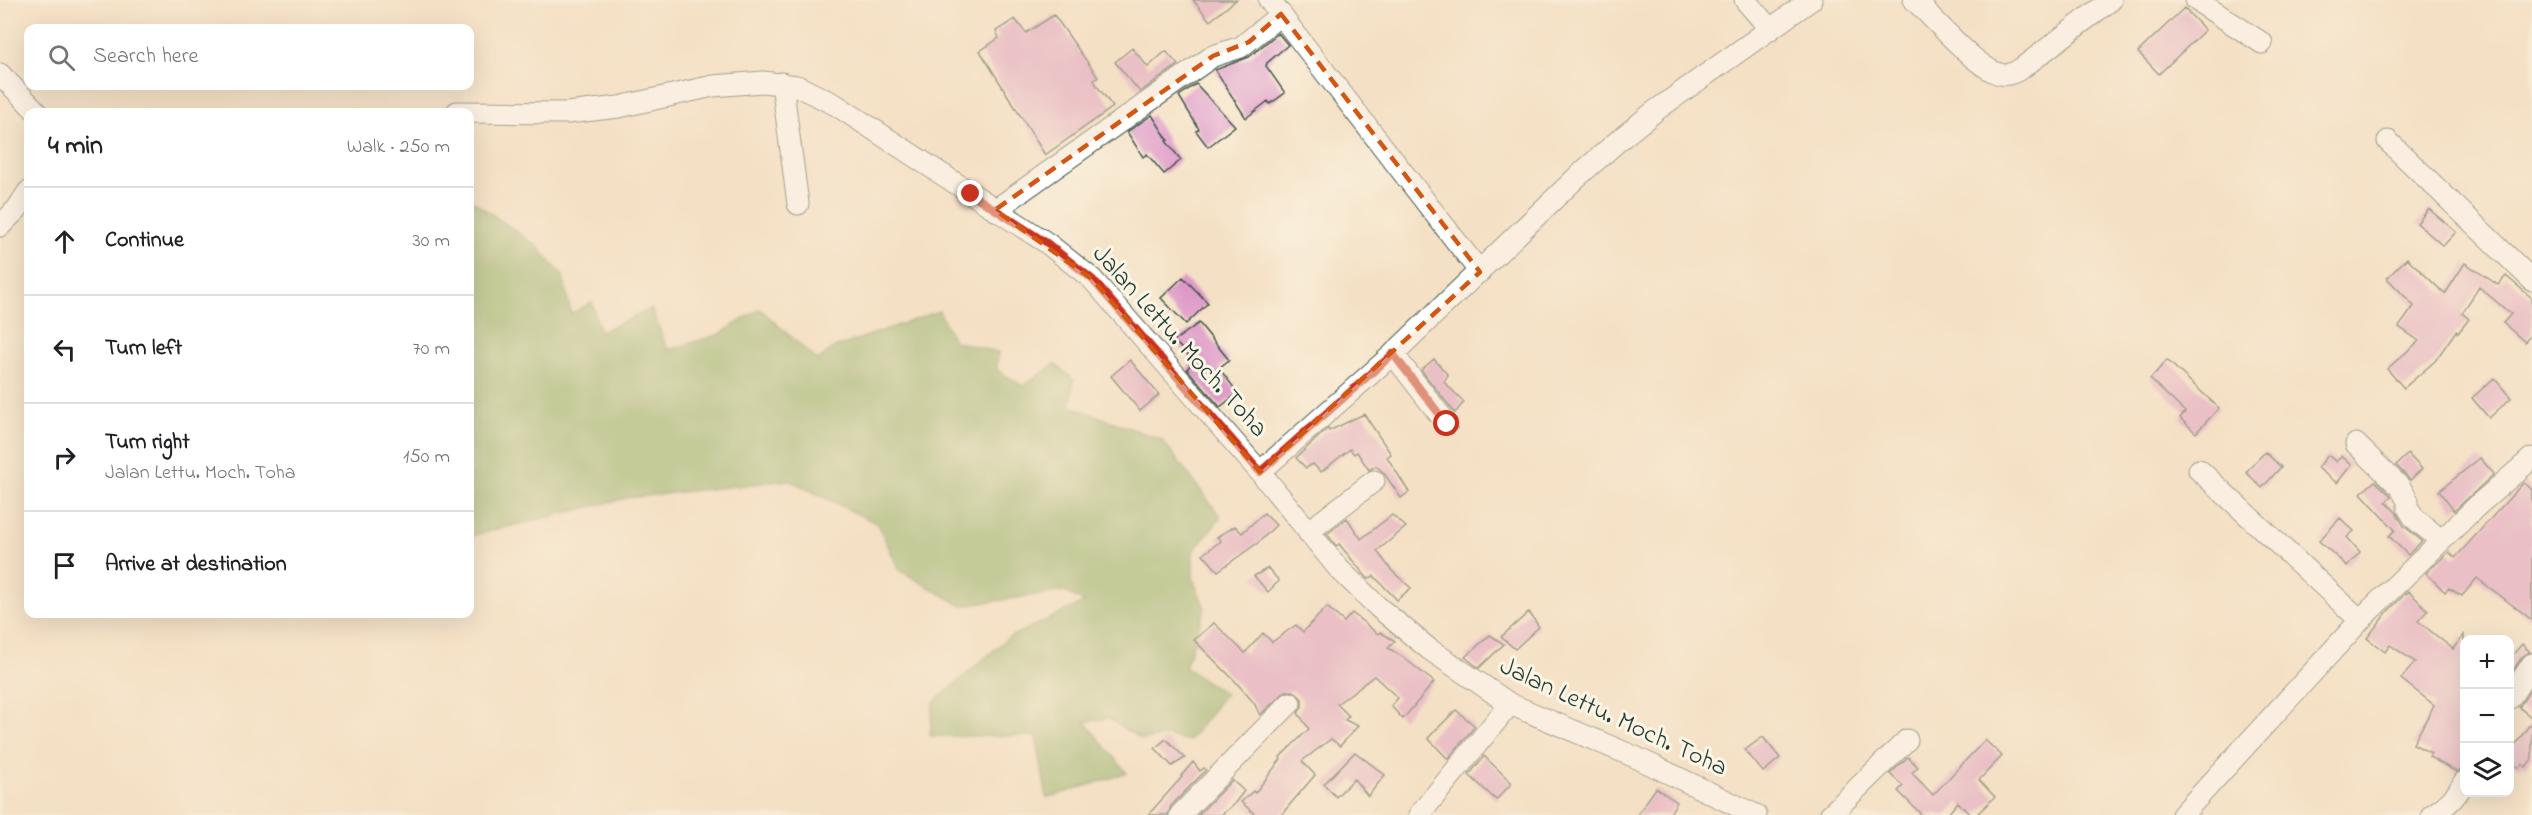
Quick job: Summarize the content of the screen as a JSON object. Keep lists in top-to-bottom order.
{
  "streets": {
    "street": ["Jalan Lettu. Moch. Toha"]
  },
  "page": {
    "search": "Search here",
    "heading": ["4 min", "Walk · 250 m"],
    "list": [
      ["Continue", "30 m"],
      ["Turn left", "70 m"],
      ["Turn right", "Jalan Lettu. Moch. Toha", "150 m"],
      "Arrive at destination"
    ],
    "map_buttons": ["+", "−"]
  }
}
